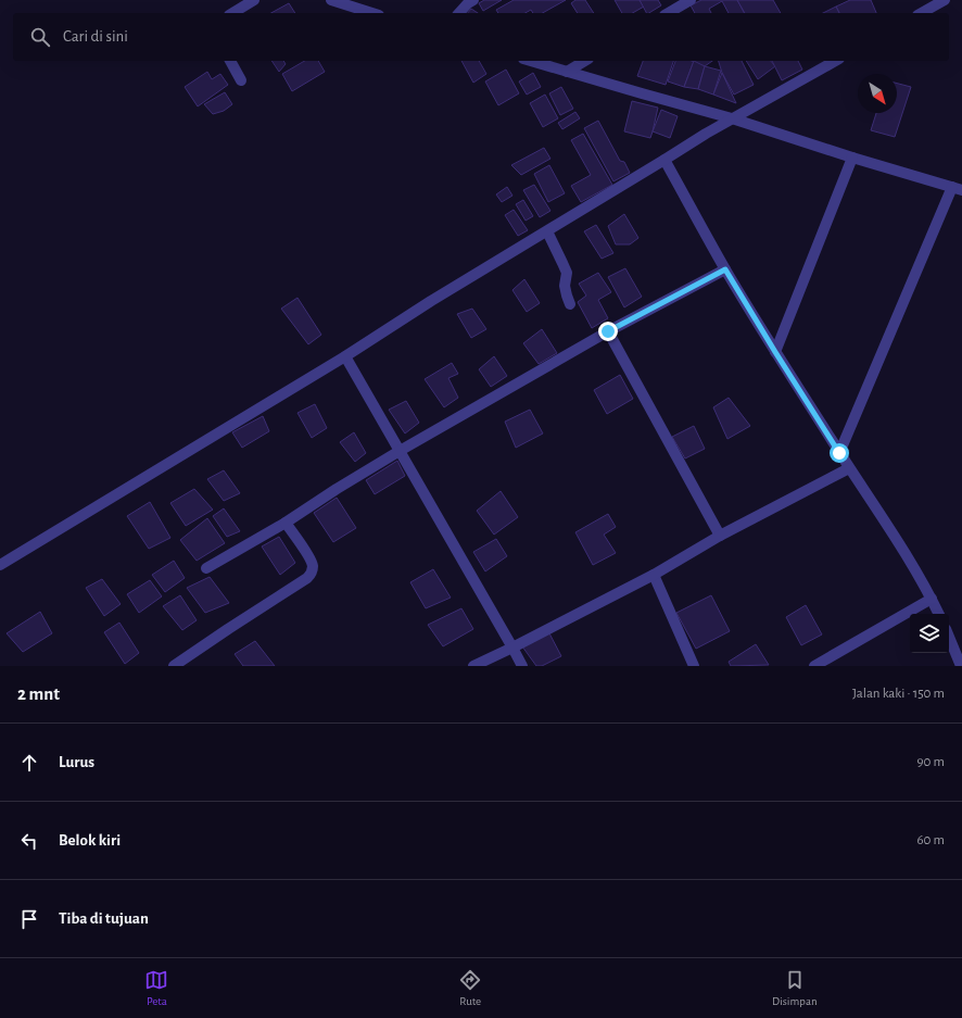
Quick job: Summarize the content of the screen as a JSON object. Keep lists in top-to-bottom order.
{
  "north": "bottom right",
  "page": {
    "search": "Cari di sini",
    "heading": ["2 mnt", "Jalan kaki · 150 m"],
    "list": [
      ["Lurus", "90 m"],
      ["Belok kiri", "60 m"],
      "Tiba di tujuan"
    ],
    "nav": ["Peta", "Rute", "Disimpan"]
  }
}
